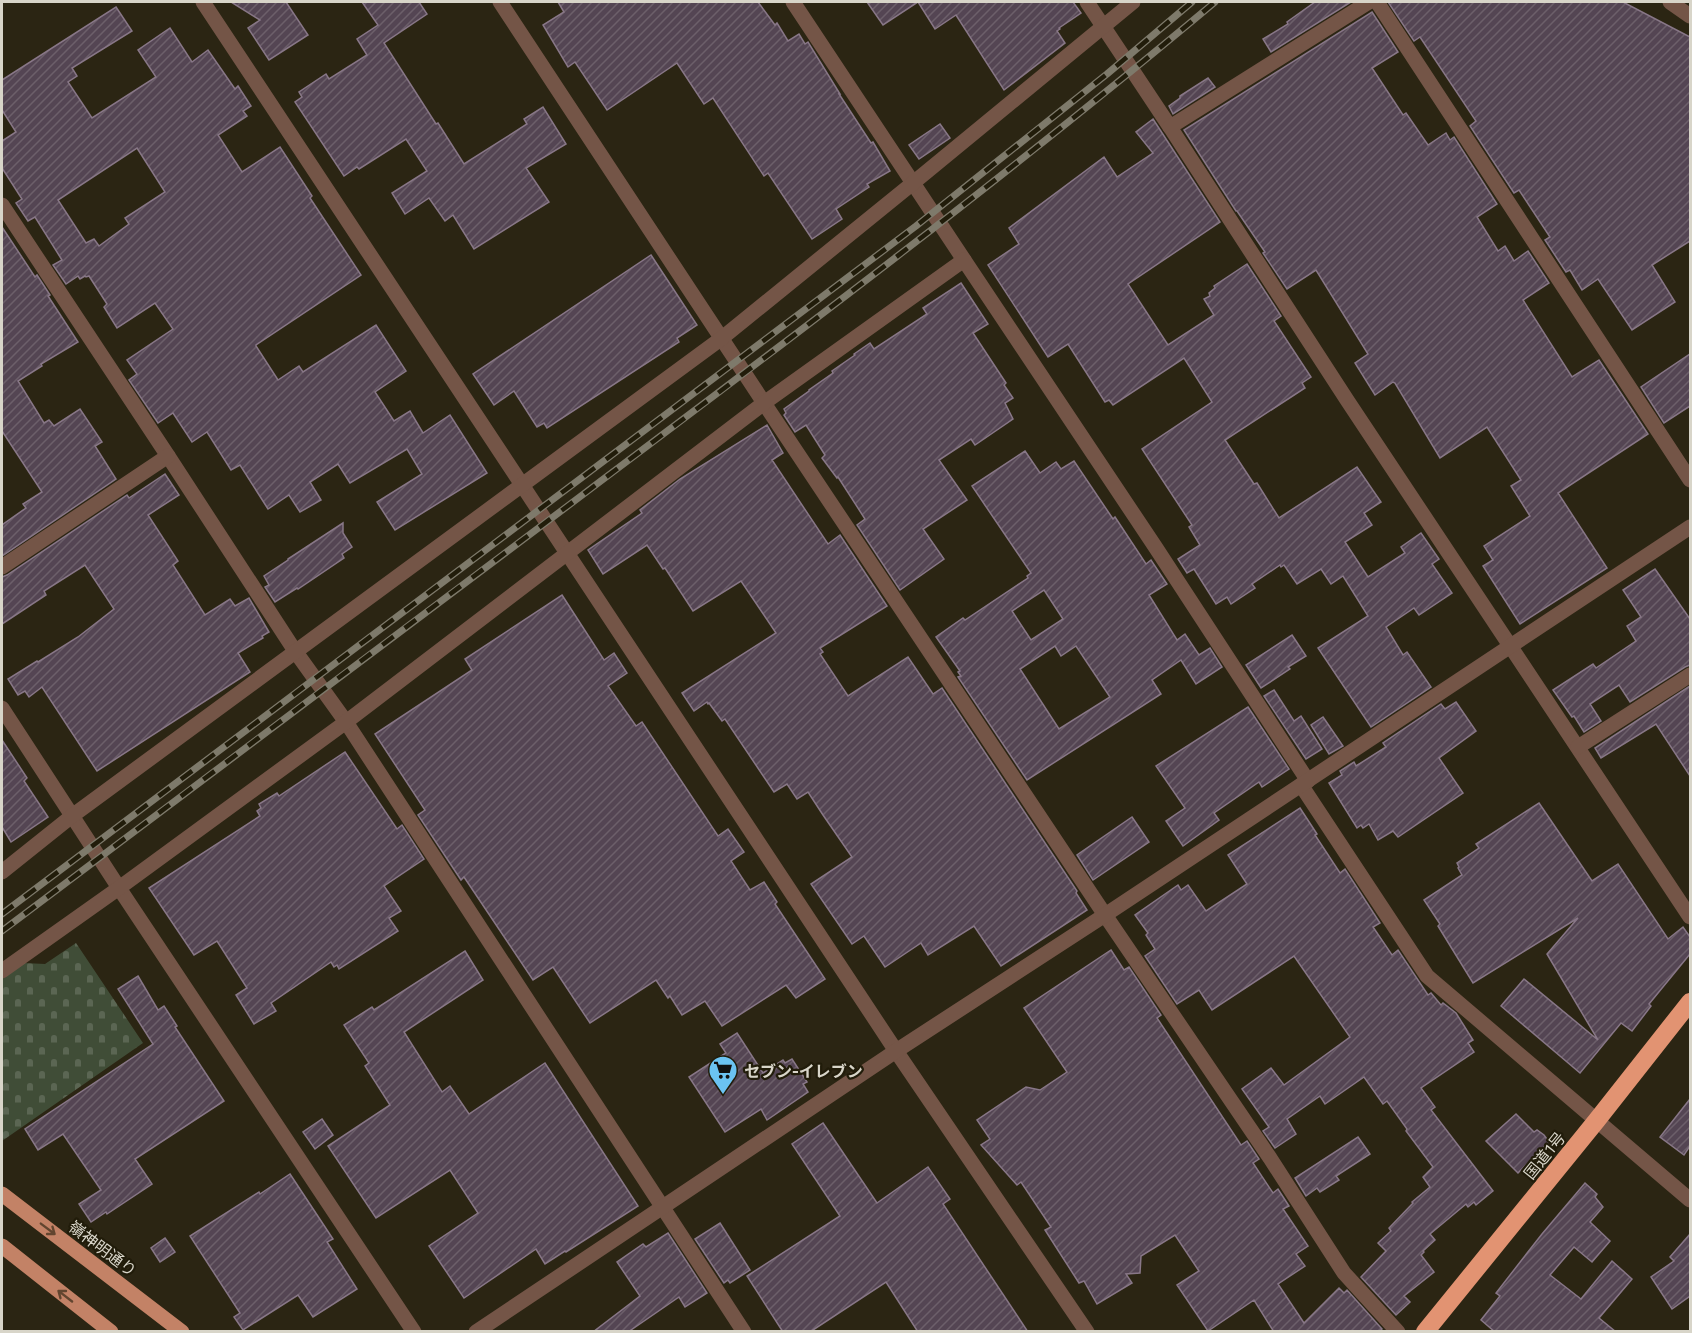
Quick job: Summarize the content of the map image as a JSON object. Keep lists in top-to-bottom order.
{
  "streets": {
    "highway": ["国道1号"],
    "main road": ["嶺神明通り"]
  },
  "places": {
    "supermarket": ["セブン-イレブン"]
  }
}
